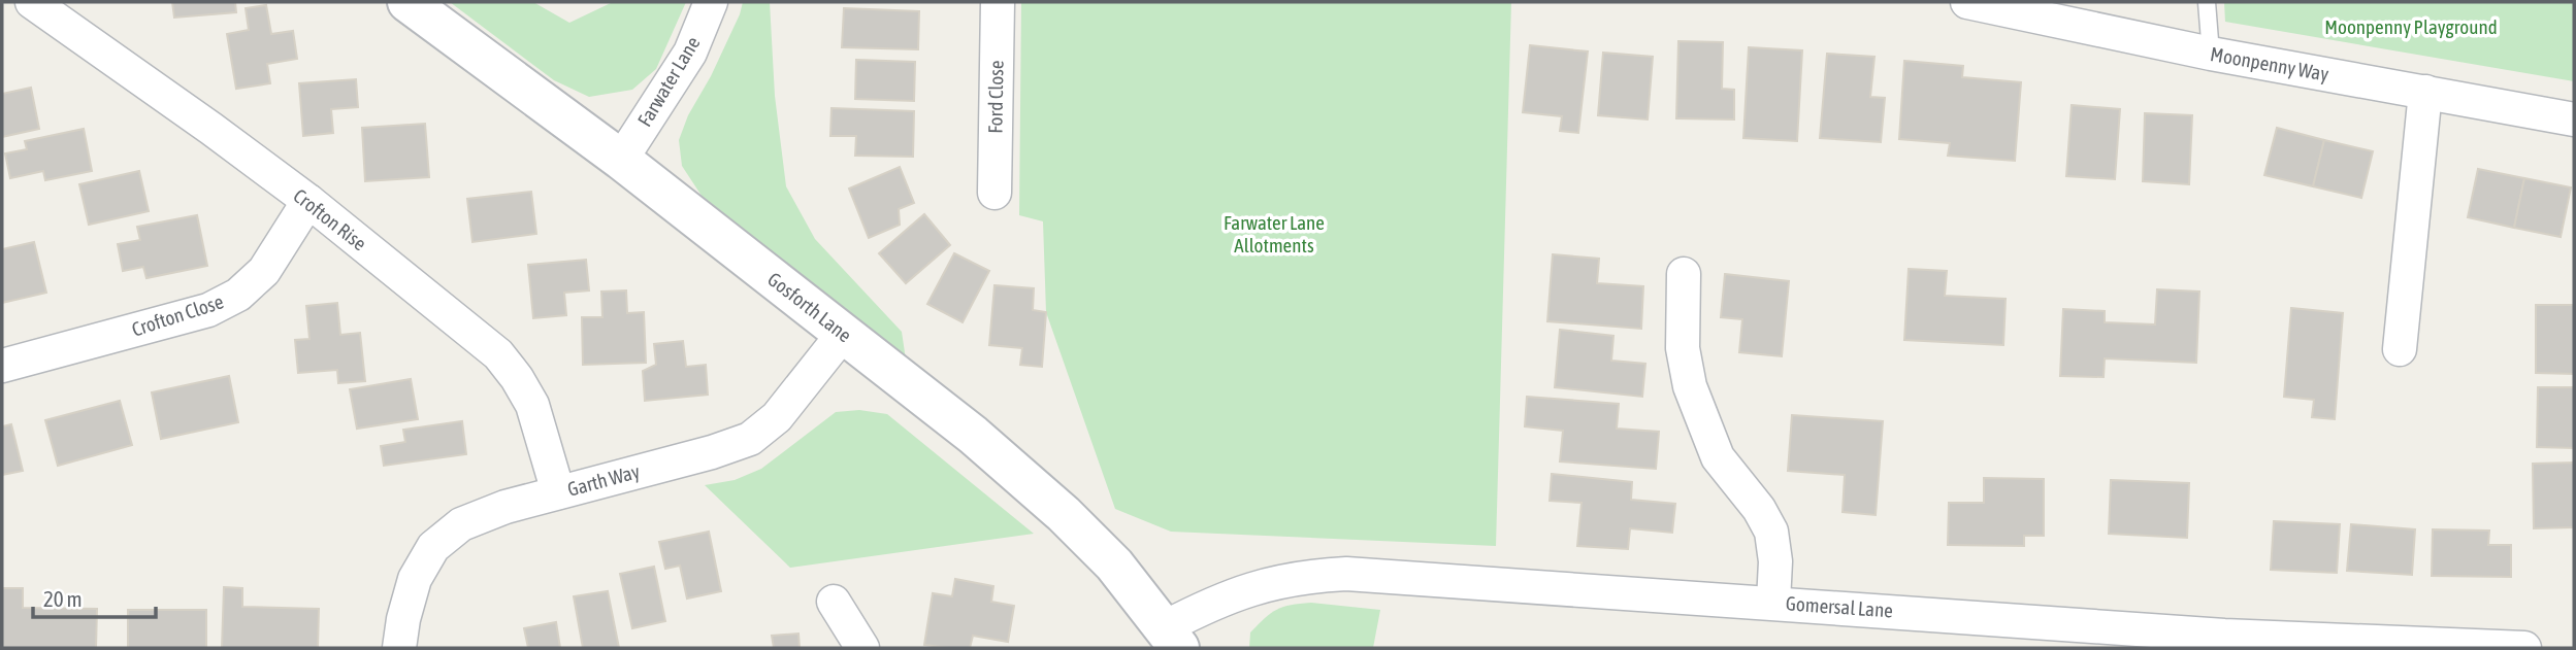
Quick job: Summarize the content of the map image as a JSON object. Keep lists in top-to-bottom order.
{
  "streets": {
    "street": [
      "Moonpenny Way",
      "Farwater Lane",
      "Ford Close",
      "Crofton Rise",
      "Gosforth Lane",
      "Crofton Close",
      "Garth Way",
      "Gomersal Lane"
    ]
  },
  "crossings": [
    ["Farwater Lane", "Gosforth Lane"],
    ["Crofton Rise", "Crofton Close"],
    ["Crofton Rise", "Garth Way"],
    ["Gosforth Lane", "Garth Way"],
    ["Gosforth Lane", "Gomersal Lane"]
  ],
  "parks": ["Moonpenny Playground", "Farwater Lane Allotments"],
  "scale_bar": "20 m"
}
